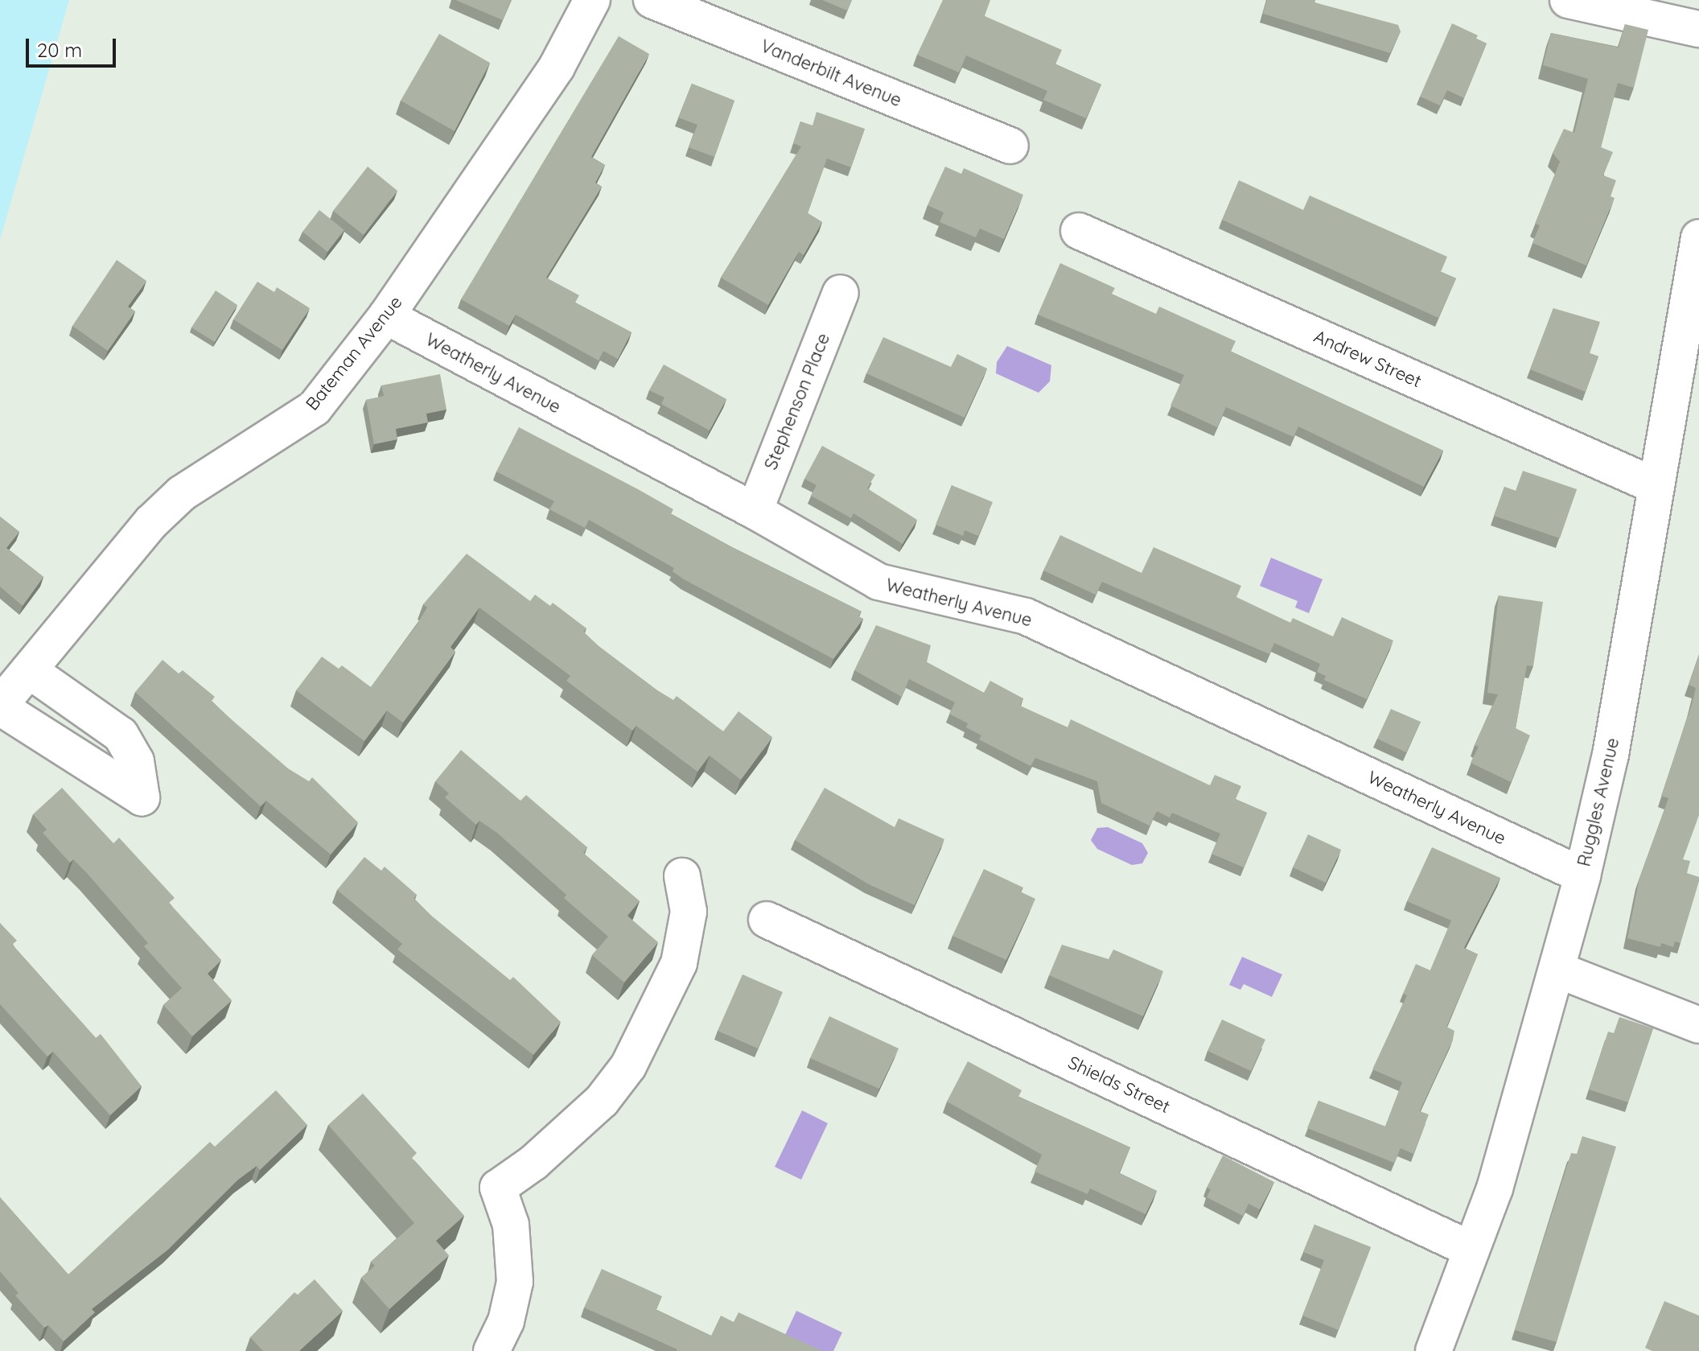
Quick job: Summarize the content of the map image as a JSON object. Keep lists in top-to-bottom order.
{
  "streets": {
    "street": [
      "Vanderbilt Avenue",
      "Bateman Avenue",
      "Andrew Street",
      "Weatherly Avenue",
      "Stephenson Place",
      "Ruggles Avenue",
      "Shields Street"
    ]
  },
  "crossings": [
    ["Bateman Avenue", "Weatherly Avenue"],
    ["Andrew Street", "Ruggles Avenue"],
    ["Weatherly Avenue", "Stephenson Place"],
    ["Weatherly Avenue", "Ruggles Avenue"],
    ["Ruggles Avenue", "Shields Street"]
  ],
  "scale_bar": "20 m"
}
